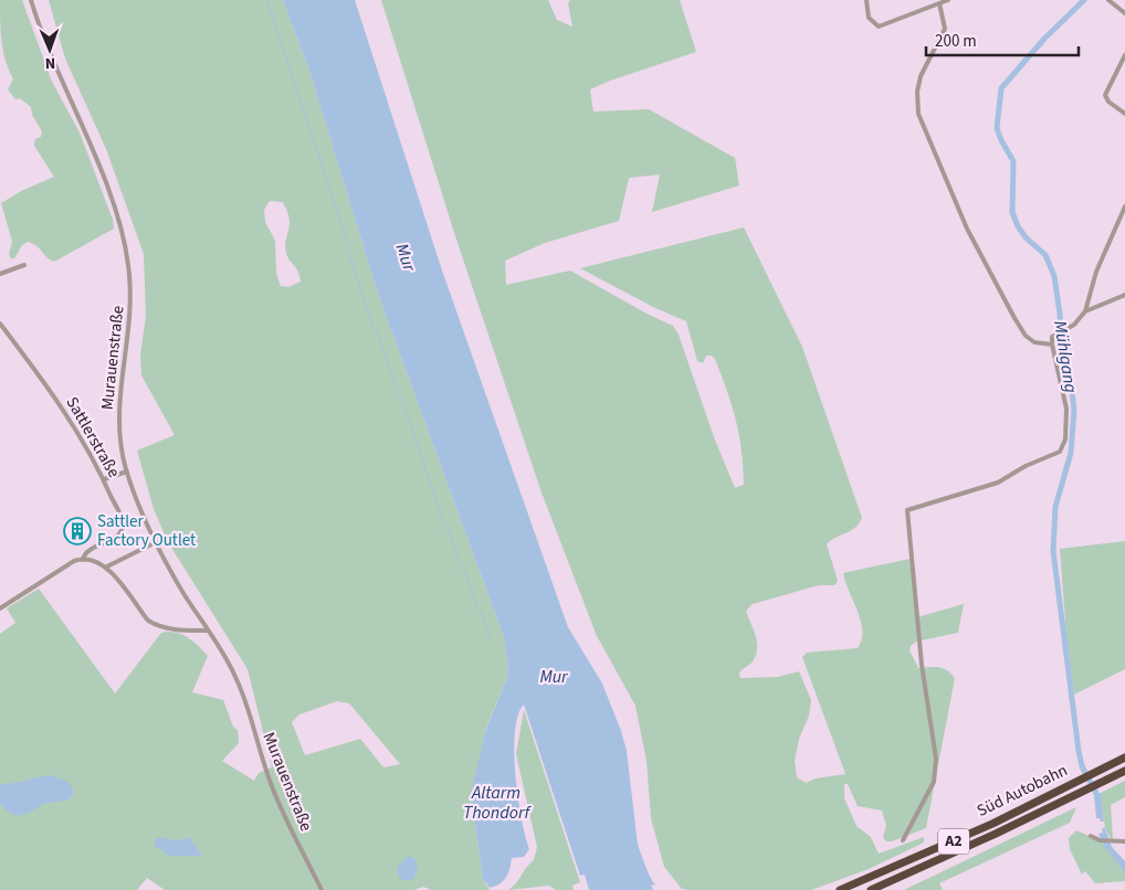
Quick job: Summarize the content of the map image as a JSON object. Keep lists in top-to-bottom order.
{
  "streets": {
    "highway": ["Süd Autobahn", "A2"],
    "street": ["Murauenstraße", "Sattlerstraße"]
  },
  "water": ["Mur", "Mühlgang", "Altarm Thondorf"],
  "places": {
    "building": ["Sattler Factory Outlet"]
  },
  "scale_bar": "200 m",
  "north": "bottom"
}
